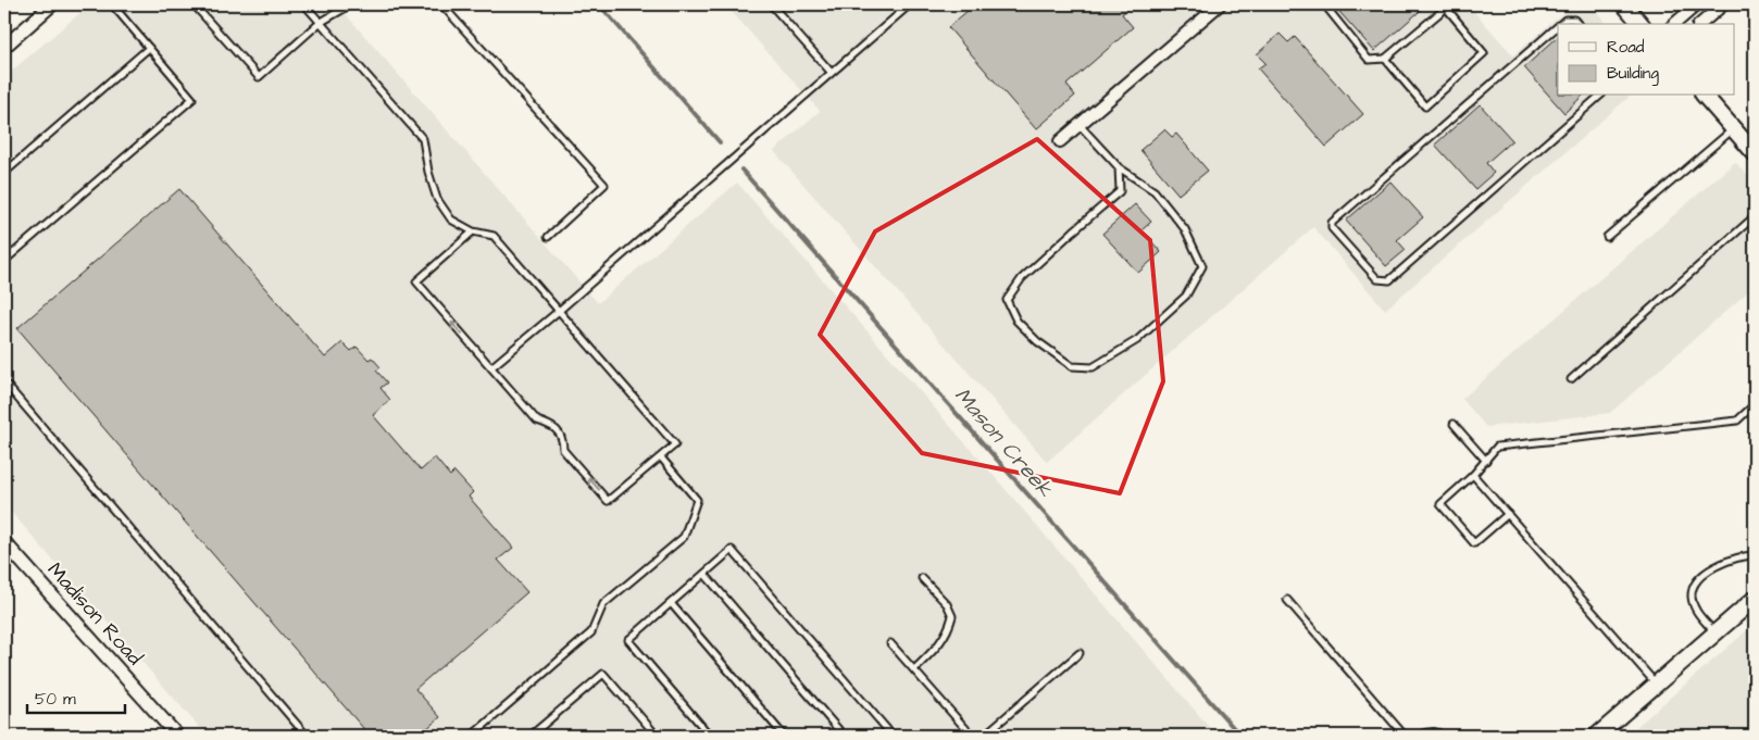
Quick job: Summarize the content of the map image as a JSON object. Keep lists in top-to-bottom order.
{
  "streets": {
    "street": ["Madison Road"]
  },
  "water": ["Mason Creek"],
  "legend": ["Road", "Building"],
  "scale_bar": "50 m"
}
